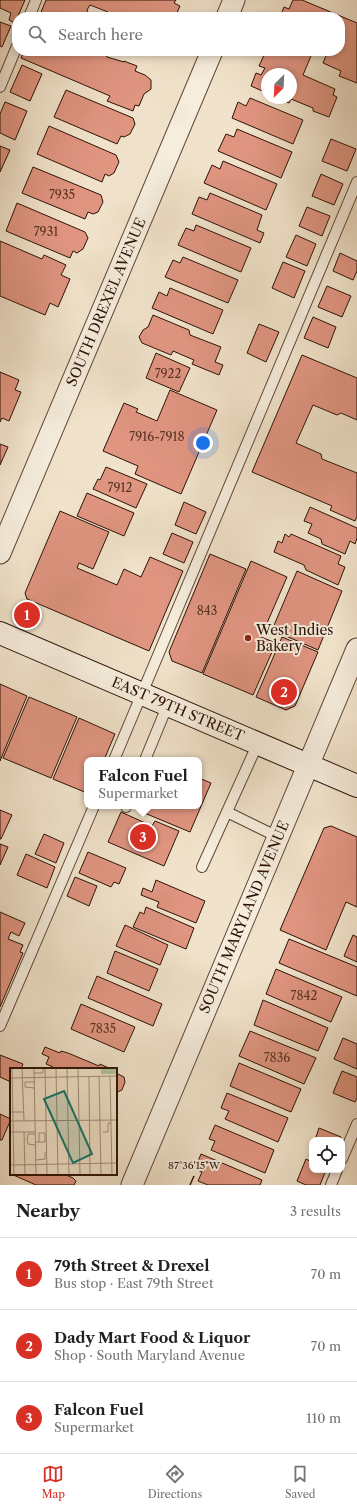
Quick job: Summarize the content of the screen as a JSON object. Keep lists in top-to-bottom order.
{
  "streets": {
    "main road": ["EAST 79TH STREET"],
    "street": ["SOUTH DREXEL AVENUE", "SOUTH MARYLAND AVENUE"]
  },
  "crossings": [
    ["EAST 79TH STREET", "SOUTH MARYLAND AVENUE"]
  ],
  "places": ["West Indies Bakery"],
  "house_numbers": [
    "7935",
    "7931",
    "7922",
    "7916-7918",
    "7912",
    "843",
    "7842",
    "7835",
    "7836"
  ],
  "north": "bottom left",
  "page": {
    "search": "Search here",
    "pins": ["1", "2", "3"],
    "popup": ["Falcon Fuel", "Supermarket"],
    "heading": ["Nearby", "3 results"],
    "list": [
      {
        "mark": "1",
        "name": "79th Street & Drexel",
        "note": "Bus stop · East 79th Street",
        "value": "70 m"
      },
      {
        "mark": "2",
        "name": "Dady Mart Food & Liquor",
        "note": "Shop · South Maryland Avenue",
        "value": "70 m"
      },
      {
        "mark": "3",
        "name": "Falcon Fuel",
        "note": "Supermarket",
        "value": "110 m"
      }
    ],
    "nav": ["Map", "Directions", "Saved"]
  },
  "coordinates": ["87°36'15\"W"]
}
